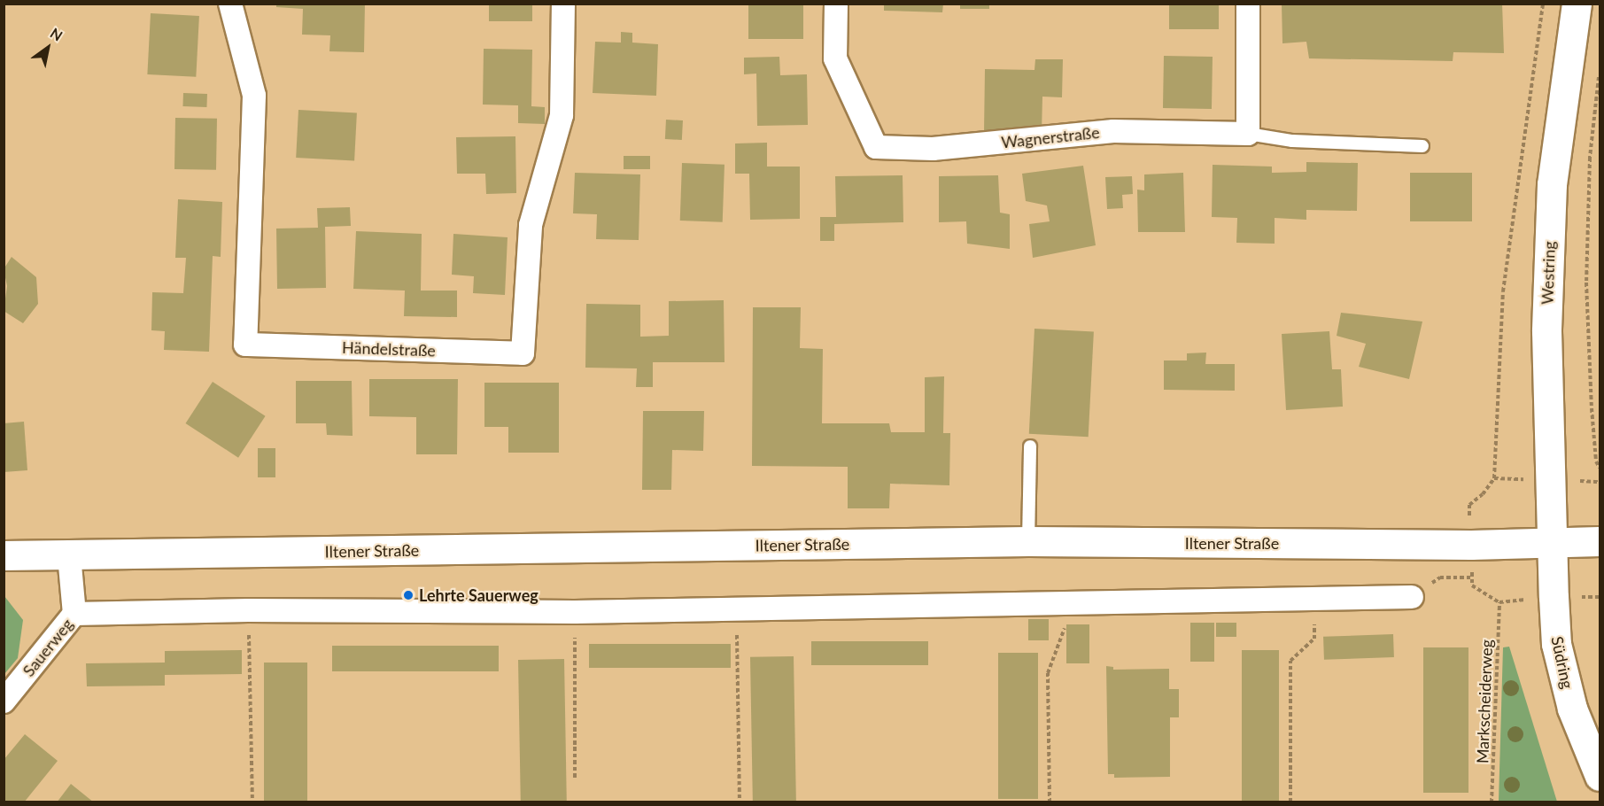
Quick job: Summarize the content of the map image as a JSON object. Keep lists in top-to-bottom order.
{
  "streets": {
    "street": [
      "Wagnerstraße",
      "Westring",
      "Händelstraße",
      "Iltener Straße",
      "Sauerweg",
      "Südring"
    ],
    "path": ["Markscheiderweg"]
  },
  "crossings": [
    ["Westring", "Iltener Straße"],
    ["Westring", "Südring"],
    ["Iltener Straße", "Sauerweg"],
    ["Iltener Straße", "Südring"]
  ],
  "places": ["Lehrte Sauerweg"],
  "north": "top right"
}
